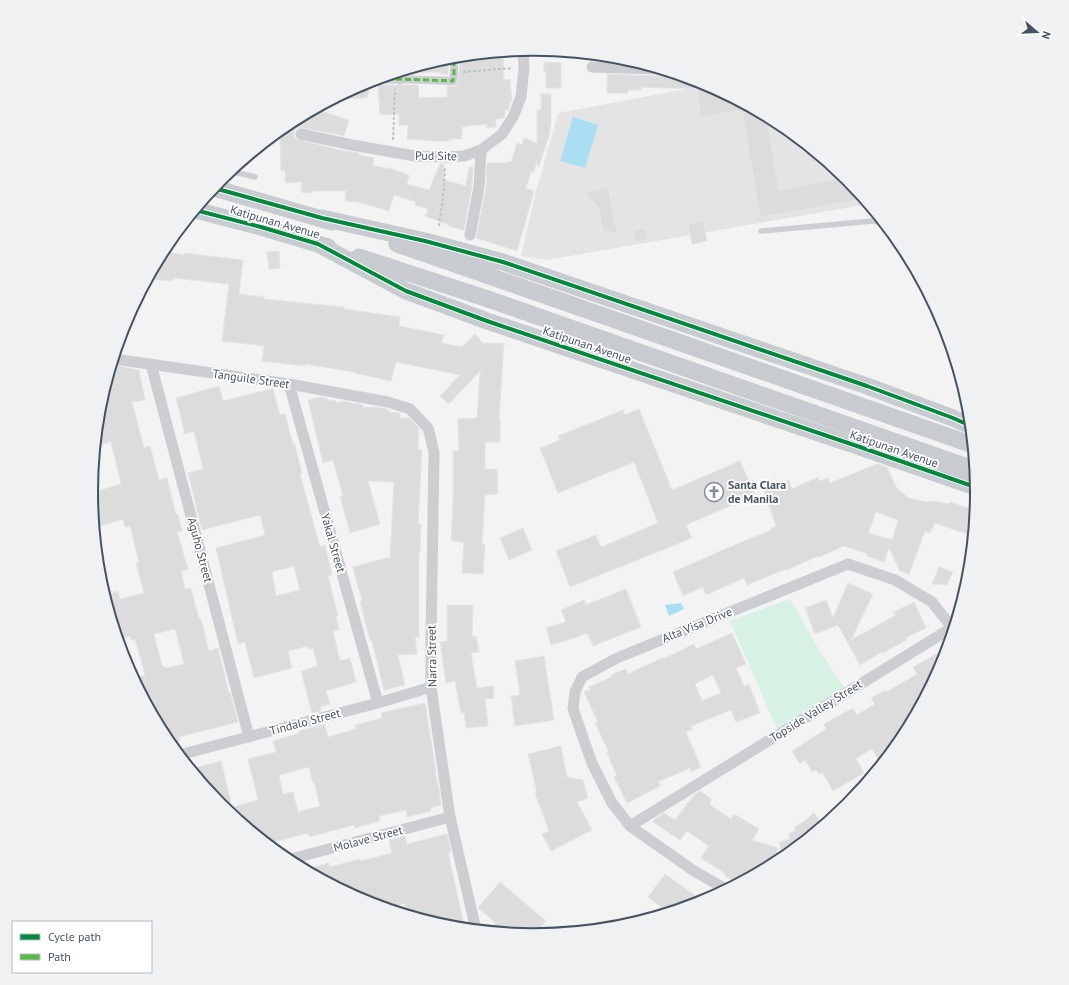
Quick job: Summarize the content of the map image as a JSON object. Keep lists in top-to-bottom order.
{
  "streets": {
    "main road": ["Katipunan Avenue"],
    "street": [
      "Pud Site",
      "Tanguile Street",
      "Yakal Street",
      "Aguho Street",
      "Alta Visa Drive",
      "Narra Street",
      "Topside Valley Street",
      "Tindalo Street",
      "Molave Street"
    ]
  },
  "crossings": [
    ["Tanguile Street", "Yakal Street"],
    ["Tanguile Street", "Aguho Street"],
    ["Tanguile Street", "Narra Street"],
    ["Yakal Street", "Tindalo Street"],
    ["Aguho Street", "Tindalo Street"],
    ["Alta Visa Drive", "Topside Valley Street"],
    ["Narra Street", "Tindalo Street"],
    ["Narra Street", "Molave Street"]
  ],
  "places": {
    "church": ["Santa Clara de Manila"]
  },
  "legend": ["Cycle path", "Path"],
  "north": "right"
}
